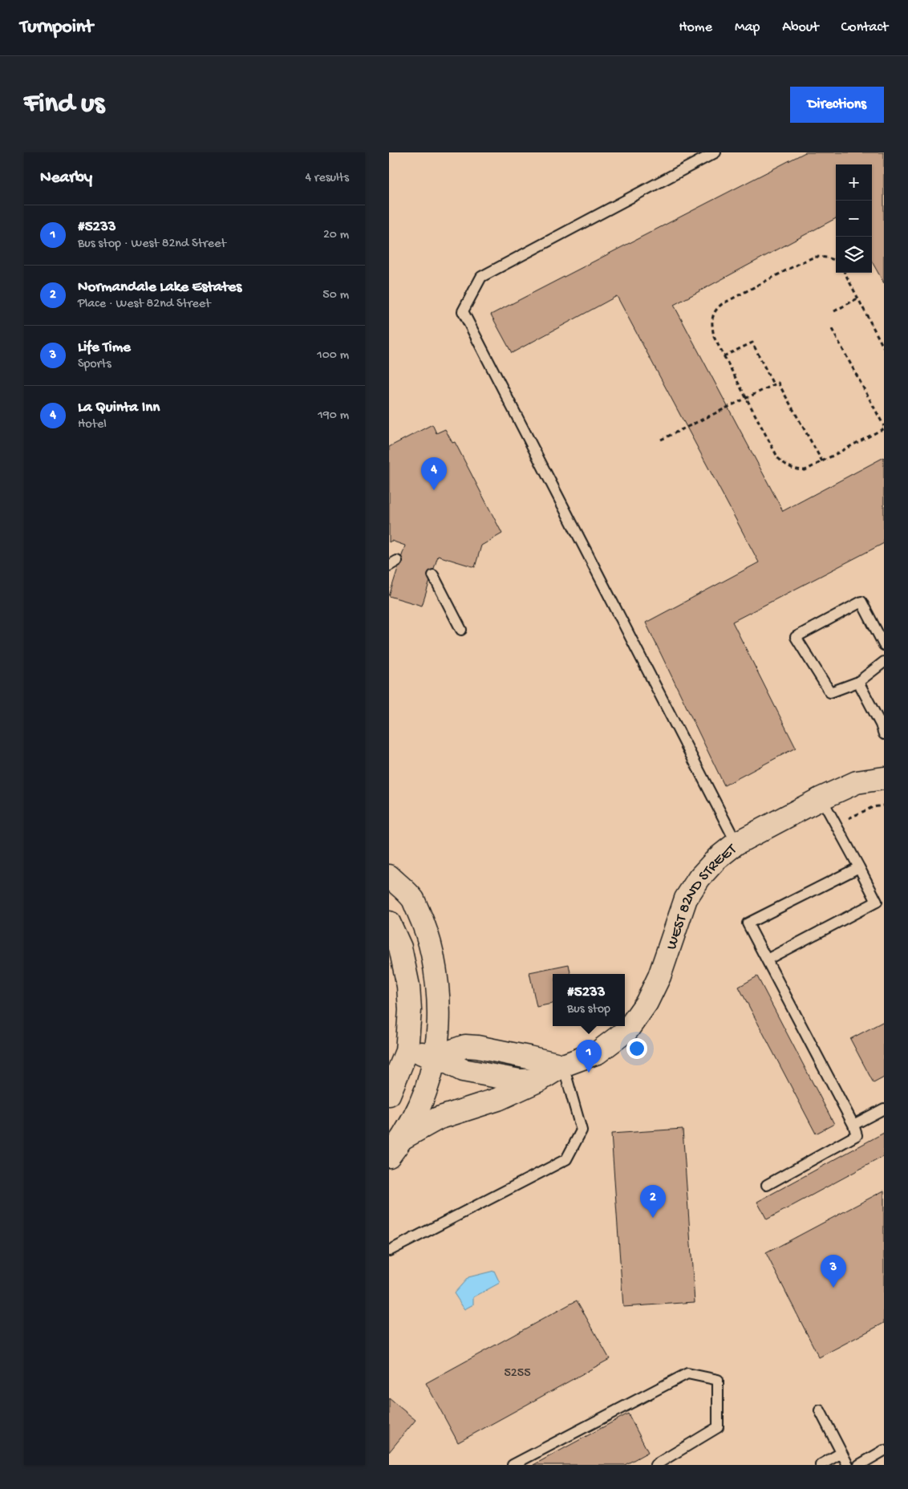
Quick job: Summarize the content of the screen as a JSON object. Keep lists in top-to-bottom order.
{
  "streets": {
    "street": ["WEST 82ND STREET"]
  },
  "house_numbers": ["5255"],
  "page": {
    "header": "Turnpoint",
    "nav": [
      "Home",
      "Map",
      "About",
      "Contact"
    ],
    "buttons": "Directions",
    "title": "Find us",
    "heading": ["Nearby", "4 results"],
    "map_buttons": ["+", "−"],
    "list": [
      {
        "mark": "1",
        "name": "#5233",
        "note": "Bus stop · West 82nd Street",
        "value": "20 m"
      },
      {
        "mark": "2",
        "name": "Normandale Lake Estates",
        "note": "Place · West 82nd Street",
        "value": "50 m"
      },
      {
        "mark": "3",
        "name": "Life Time",
        "note": "Sports",
        "value": "100 m"
      },
      {
        "mark": "4",
        "name": "La Quinta Inn",
        "note": "Hotel",
        "value": "190 m"
      }
    ],
    "pins": [
      "4",
      "1",
      "2",
      "3"
    ],
    "popup": ["#5233", "Bus stop"]
  }
}
